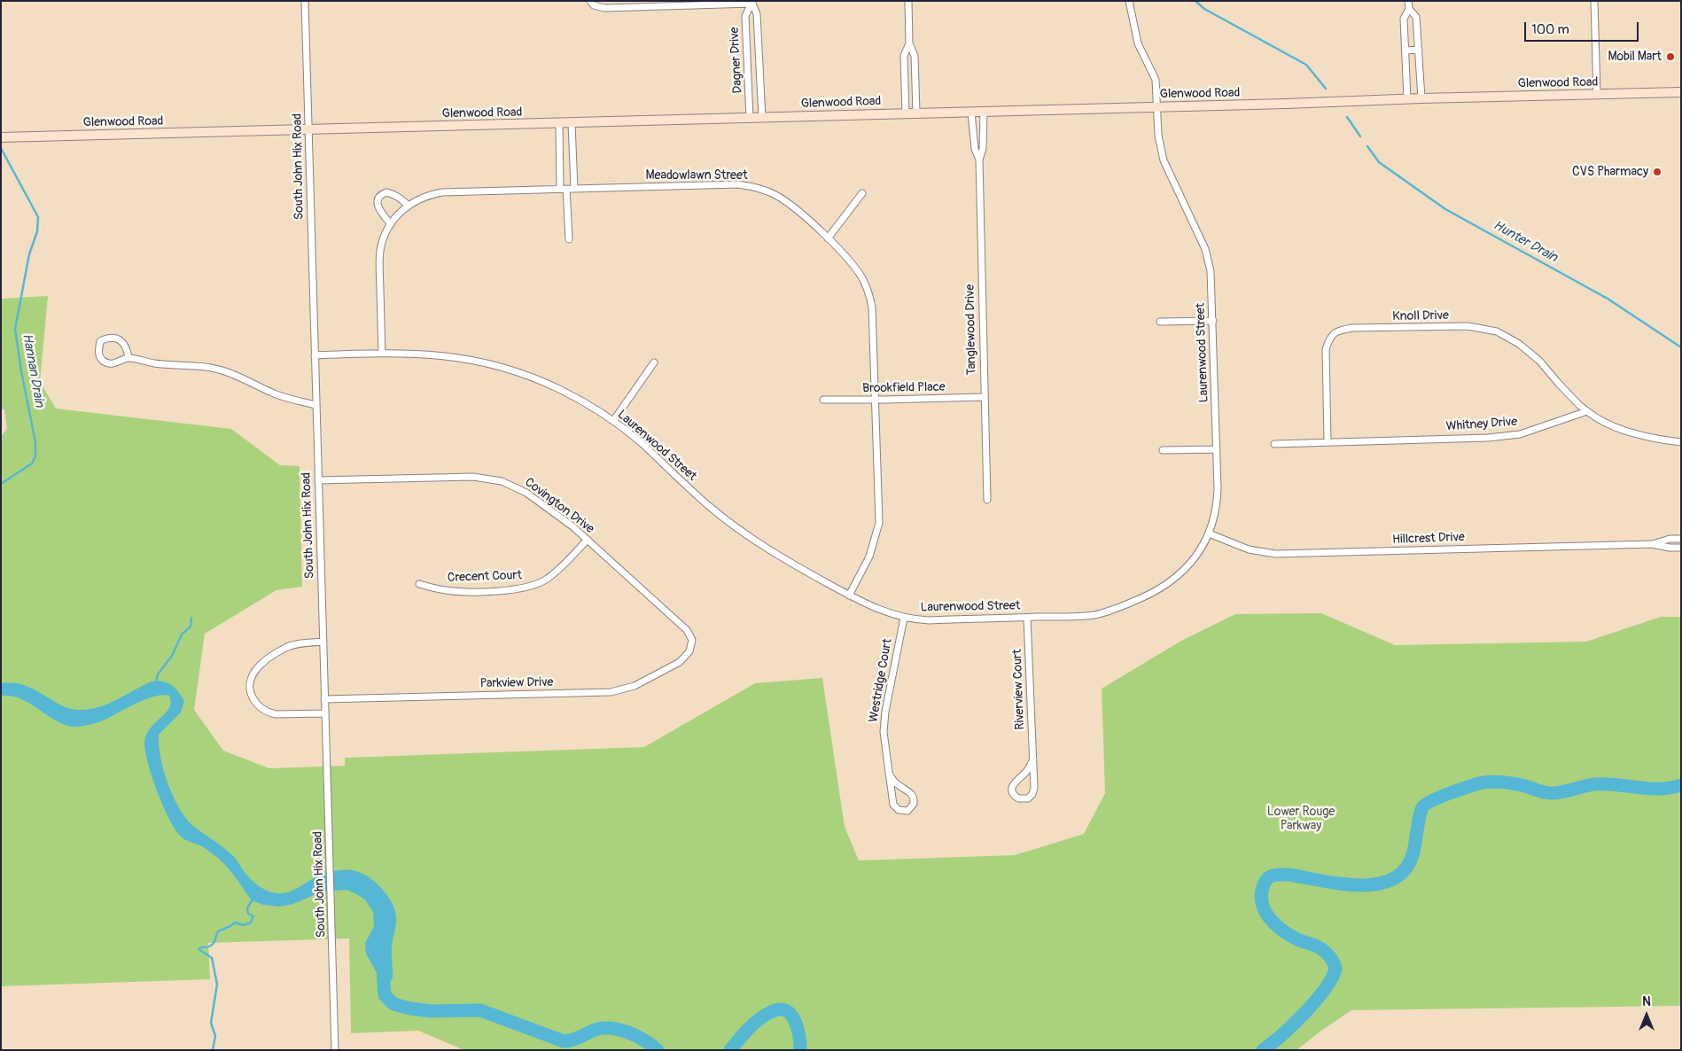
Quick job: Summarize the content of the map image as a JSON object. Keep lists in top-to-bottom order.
{
  "streets": {
    "street": [
      "Dagner Drive",
      "Glenwood Road",
      "South John Hix Road",
      "Meadowlawn Street",
      "Knoll Drive",
      "Tanglewood Drive",
      "Laurenwood Street",
      "Brookfield Place",
      "Whitney Drive",
      "Covington Drive",
      "Hillcrest Drive",
      "Crecent Court",
      "Westridge Court",
      "Parkview Drive",
      "Riverview Court"
    ]
  },
  "crossings": [
    ["Dagner Drive", "Glenwood Road"],
    ["Glenwood Road", "South John Hix Road"],
    ["Glenwood Road", "Tanglewood Drive"],
    ["Glenwood Road", "Laurenwood Street"],
    ["South John Hix Road", "Laurenwood Street"],
    ["South John Hix Road", "Covington Drive"],
    ["South John Hix Road", "Parkview Drive"],
    ["Meadowlawn Street", "Laurenwood Street"],
    ["Meadowlawn Street", "Brookfield Place"],
    ["Knoll Drive", "Whitney Drive"],
    ["Tanglewood Drive", "Brookfield Place"],
    ["Laurenwood Street", "Hillcrest Drive"],
    ["Laurenwood Street", "Westridge Court"],
    ["Laurenwood Street", "Riverview Court"],
    ["Covington Drive", "Crecent Court"],
    ["Covington Drive", "Parkview Drive"]
  ],
  "water": ["Hunter Drain", "Hannan Drain"],
  "parks": ["Lower Rouge Parkway"],
  "places": ["Mobil Mart", "CVS Pharmacy"],
  "scale_bar": "100 m",
  "north": "top"
}
